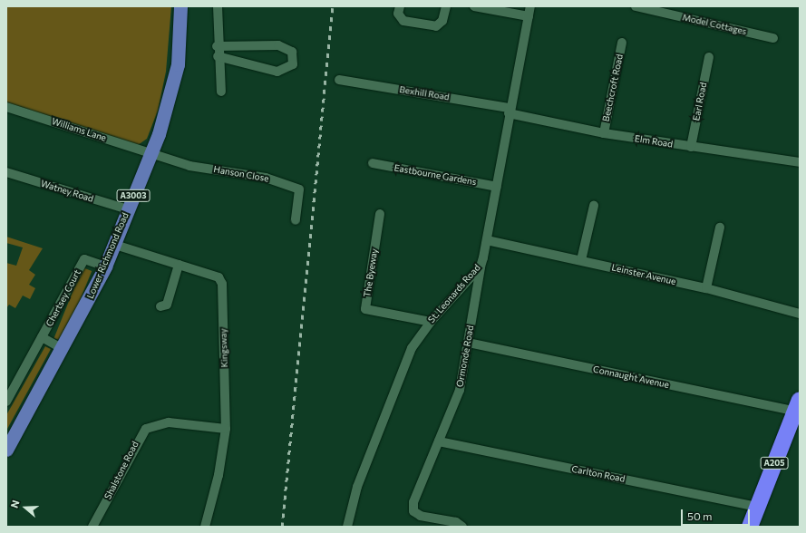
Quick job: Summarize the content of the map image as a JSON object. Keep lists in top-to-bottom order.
{
  "streets": {
    "highway": ["A205"],
    "main road": ["A3003", "Lower Richmond Road"],
    "street": [
      "Model Cottages",
      "Beechcroft Road",
      "Bexhill Road",
      "Earl Road",
      "Williams Lane",
      "Elm Road",
      "Hanson Close",
      "Eastbourne Gardens",
      "Watney Road",
      "The Byeway",
      "Leinster Avenue",
      "St. Leonards Road",
      "Chertsey Court",
      "Kingsway",
      "Ormonde Road",
      "Connaught Avenue",
      "Shalstone Road",
      "Carlton Road"
    ]
  },
  "crossings": [
    ["Beechcroft Road", "Elm Road"],
    ["Bexhill Road", "Elm Road"],
    ["Bexhill Road", "St. Leonards Road"],
    ["Earl Road", "Elm Road"],
    ["Williams Lane", "Hanson Close"],
    ["Williams Lane", "Lower Richmond Road"],
    ["Elm Road", "St. Leonards Road"],
    ["Hanson Close", "Lower Richmond Road"],
    ["Eastbourne Gardens", "St. Leonards Road"],
    ["Watney Road", "Lower Richmond Road"],
    ["Lower Richmond Road", "Chertsey Court"],
    ["Lower Richmond Road", "Kingsway"],
    ["The Byeway", "St. Leonards Road"],
    ["Leinster Avenue", "St. Leonards Road"],
    ["St. Leonards Road", "Ormonde Road"],
    ["Kingsway", "Shalstone Road"],
    ["Ormonde Road", "Connaught Avenue"],
    ["Ormonde Road", "Carlton Road"],
    ["Connaught Avenue", "A205"],
    ["A205", "Carlton Road"]
  ],
  "scale_bar": "50 m",
  "north": "left"
}
